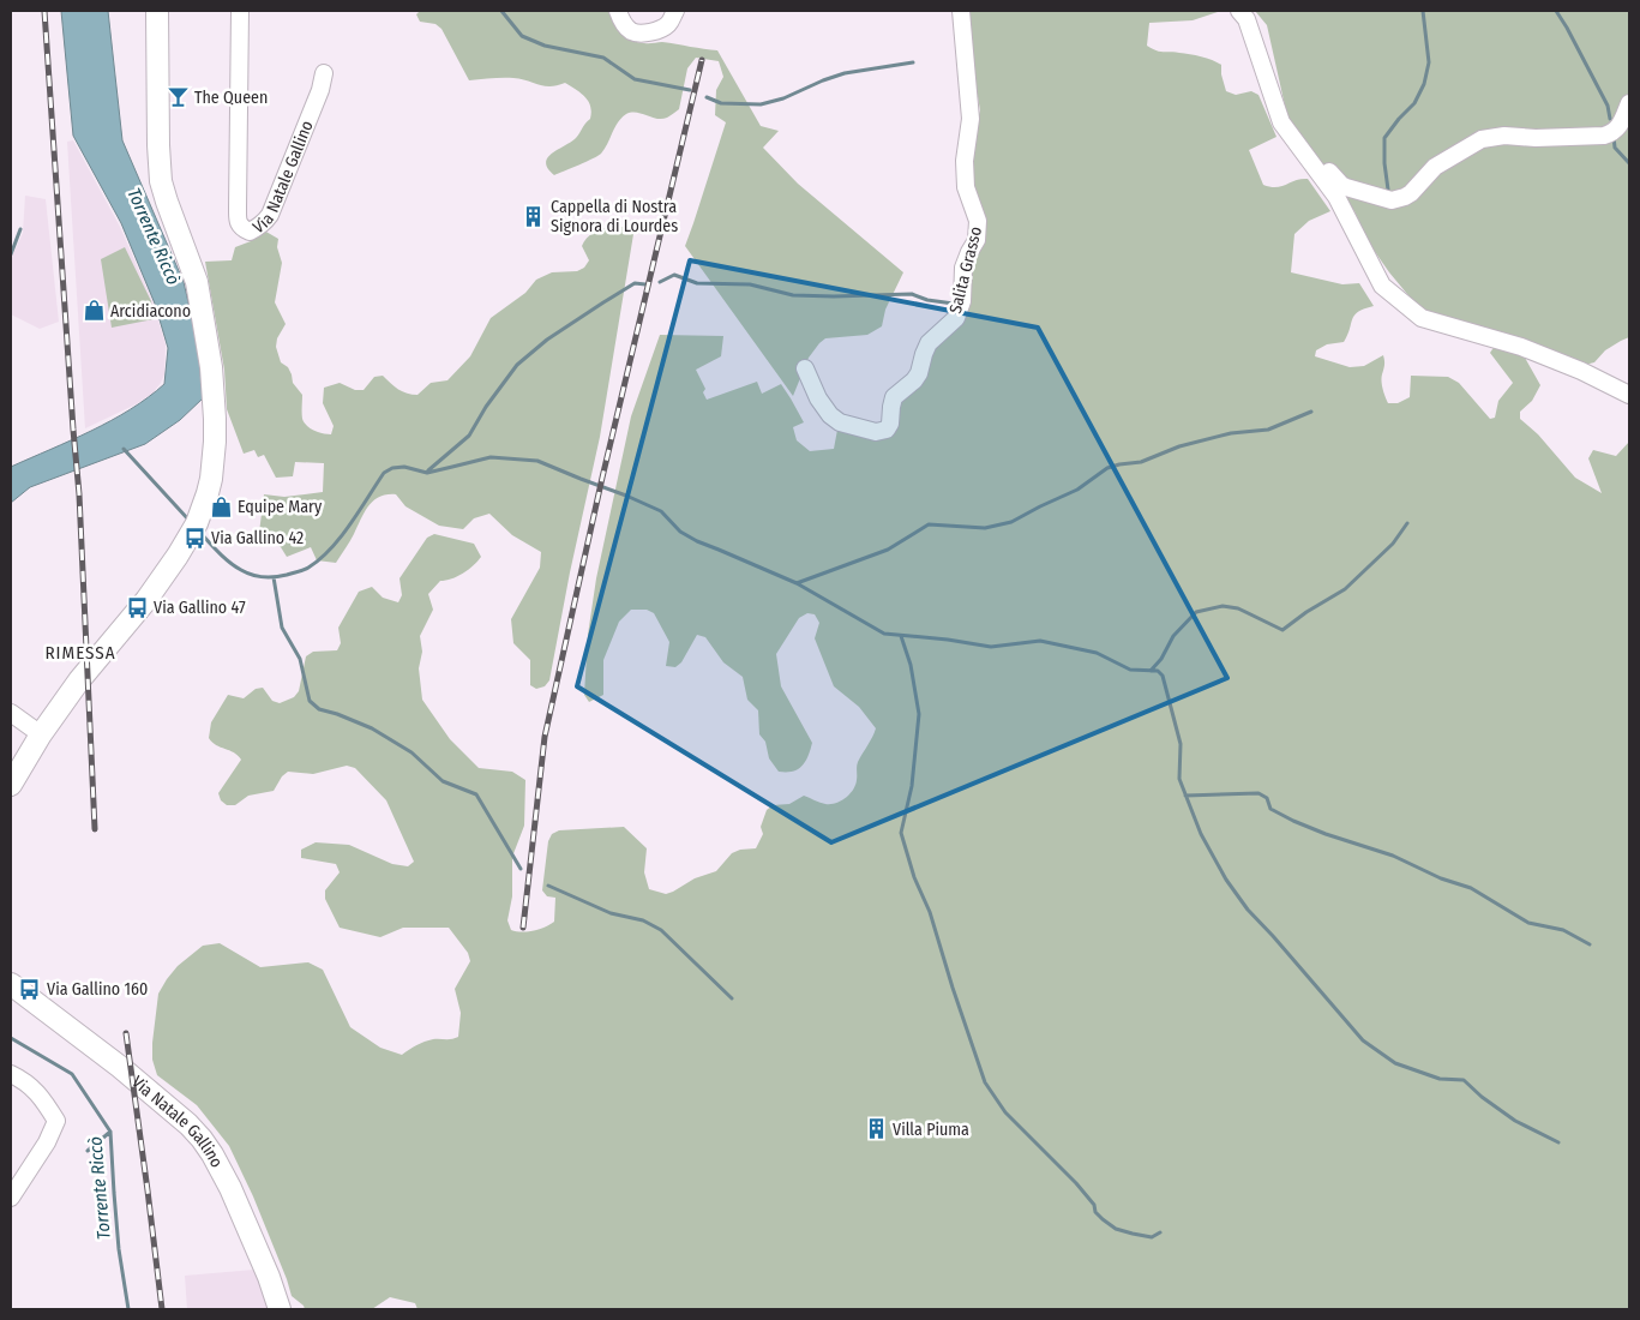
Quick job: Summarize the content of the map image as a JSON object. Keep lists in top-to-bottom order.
{
  "streets": {
    "main road": ["Via Natale Gallino"],
    "street": ["Salita Grasso"]
  },
  "districts": ["RIMESSA"],
  "water": ["Torrente Riccò"],
  "places": {
    "bar": ["The Queen"],
    "building": ["Cappella di Nostra Signora di Lourdes", "Villa Piuma"],
    "shop": ["Arcidiacono", "Equipe Mary"],
    "bus stop": ["Via Gallino 42", "Via Gallino 47", "Via Gallino 160"]
  }
}
